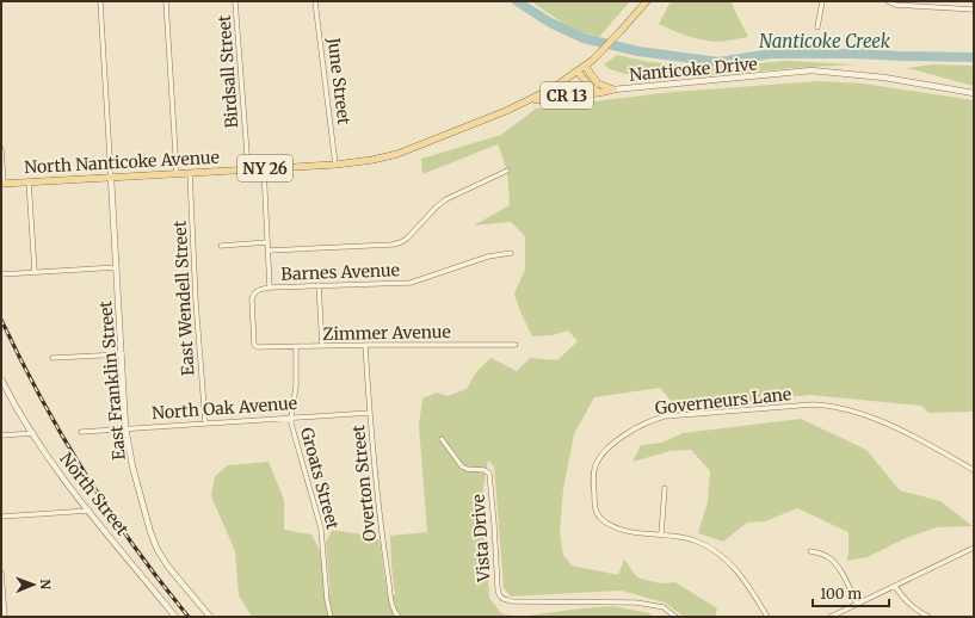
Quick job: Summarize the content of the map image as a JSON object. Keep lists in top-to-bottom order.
{
  "streets": {
    "main road": ["CR 13", "North Nanticoke Avenue", "NY 26"],
    "street": [
      "Nanticoke Drive",
      "Birdsall Street",
      "June Street",
      "Barnes Avenue",
      "East Wendell Street",
      "Zimmer Avenue",
      "East Franklin Street",
      "Governeurs Lane",
      "North Oak Avenue",
      "Groats Street",
      "Overton Street",
      "North Street",
      "Vista Drive"
    ]
  },
  "crossings": [
    ["Nanticoke Drive", "CR 13"],
    ["Birdsall Street", "North Nanticoke Avenue"],
    ["June Street", "North Nanticoke Avenue"],
    ["CR 13", "North Nanticoke Avenue"],
    ["CR 13", "NY 26"],
    ["North Nanticoke Avenue", "NY 26"],
    ["North Nanticoke Avenue", "East Wendell Street"],
    ["North Nanticoke Avenue", "East Franklin Street"],
    ["Barnes Avenue", "Zimmer Avenue"],
    ["East Wendell Street", "North Oak Avenue"],
    ["Zimmer Avenue", "Groats Street"],
    ["Zimmer Avenue", "Overton Street"],
    ["East Franklin Street", "North Oak Avenue"],
    ["North Oak Avenue", "Groats Street"],
    ["North Oak Avenue", "Overton Street"]
  ],
  "water": ["Nanticoke Creek"],
  "scale_bar": "100 m",
  "north": "right"
}
